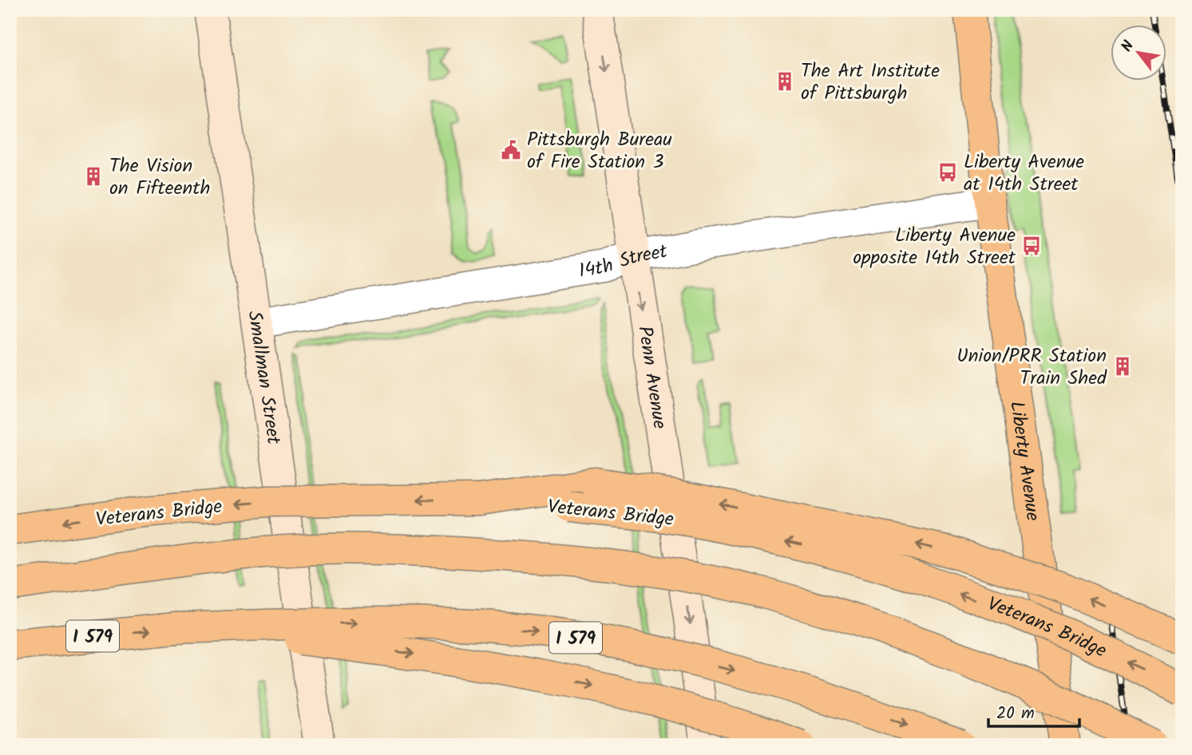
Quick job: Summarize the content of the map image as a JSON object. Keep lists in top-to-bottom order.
{
  "streets": {
    "main road": ["Liberty Avenue", "Veterans Bridge", "I 579"],
    "street": ["14th Street", "Smallman Street", "Penn Avenue"]
  },
  "crossings": [
    ["14th Street", "Smallman Street"],
    ["14th Street", "Penn Avenue"],
    ["14th Street", "Liberty Avenue"]
  ],
  "one_way": ["Penn Avenue"],
  "places": {
    "building": ["The Art Institute of Pittsburgh", "The Vision on Fifteenth", "Union/PRR Station Train Shed"],
    "public building": ["Pittsburgh Bureau of Fire Station 3"],
    "bus stop": ["Liberty Avenue at 14th Street", "Liberty Avenue opposite 14th Street"]
  },
  "scale_bar": "20 m",
  "north": "top left"
}
